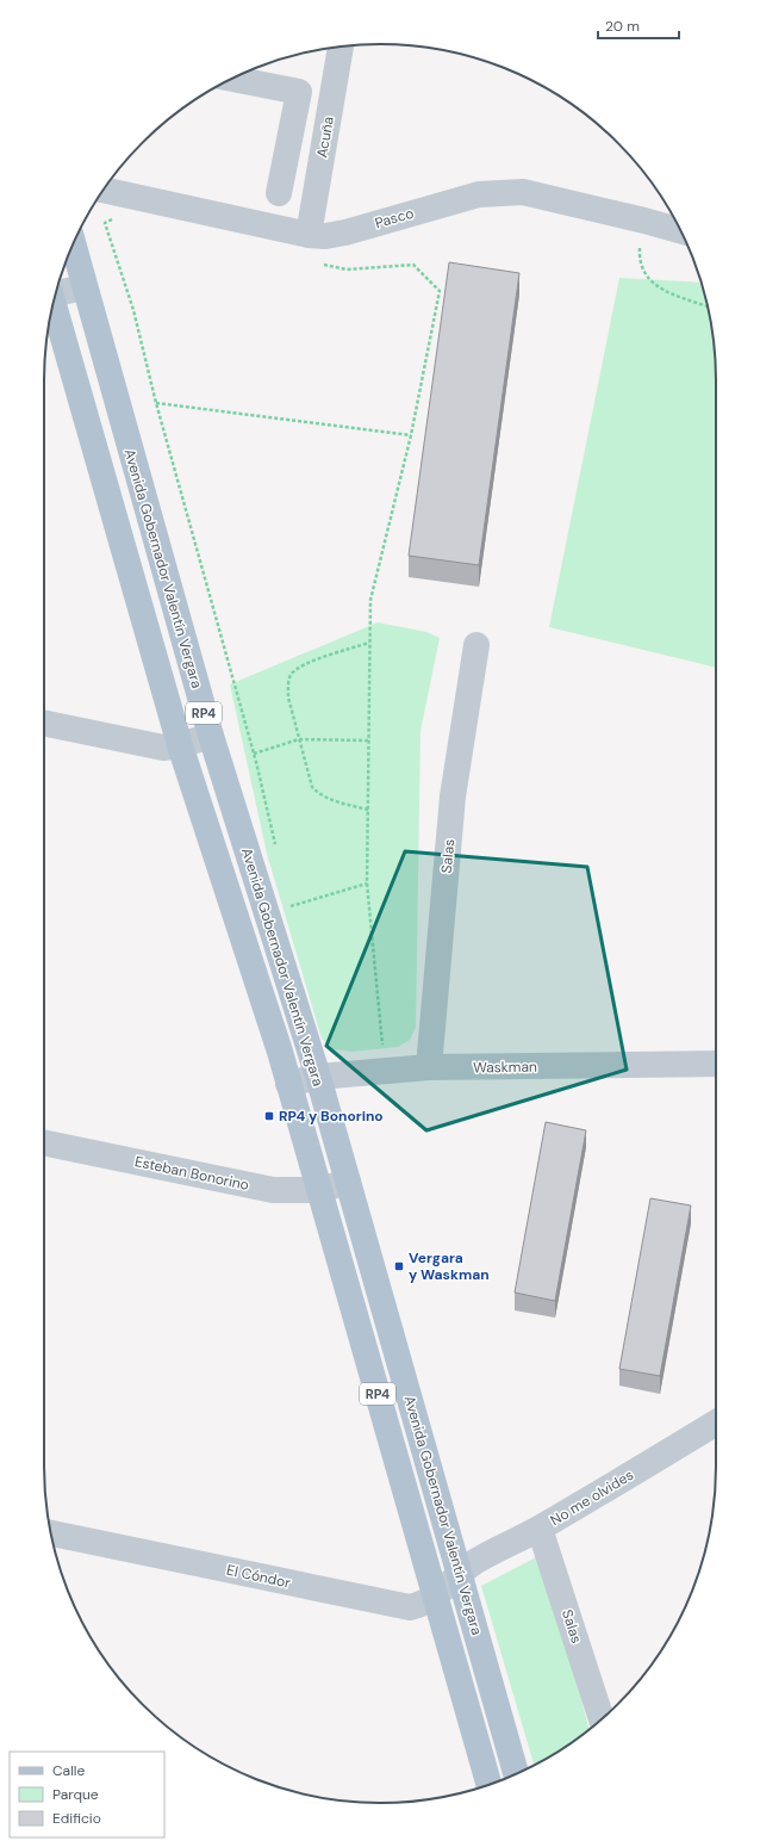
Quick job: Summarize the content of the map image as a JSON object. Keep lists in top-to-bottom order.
{
  "streets": {
    "main road": ["Avenida Gobernador Valentín Vergara", "RP4"],
    "street": [
      "Acuña",
      "Pasco",
      "Salas",
      "Waskman",
      "Esteban Bonorino",
      "No me olvides",
      "El Cóndor"
    ]
  },
  "crossings": [
    ["Acuña", "Pasco"],
    ["Avenida Gobernador Valentín Vergara", "Waskman"],
    ["Avenida Gobernador Valentín Vergara", "Esteban Bonorino"],
    ["Avenida Gobernador Valentín Vergara", "No me olvides"],
    ["Avenida Gobernador Valentín Vergara", "El Cóndor"],
    ["Salas", "Waskman"],
    ["Salas", "No me olvides"],
    ["No me olvides", "El Cóndor"]
  ],
  "places": {
    "transit": ["RP4 y Bonorino", "Vergara y Waskman"]
  },
  "legend": ["Calle", "Parque", "Edificio"],
  "scale_bar": "20 m"
}
